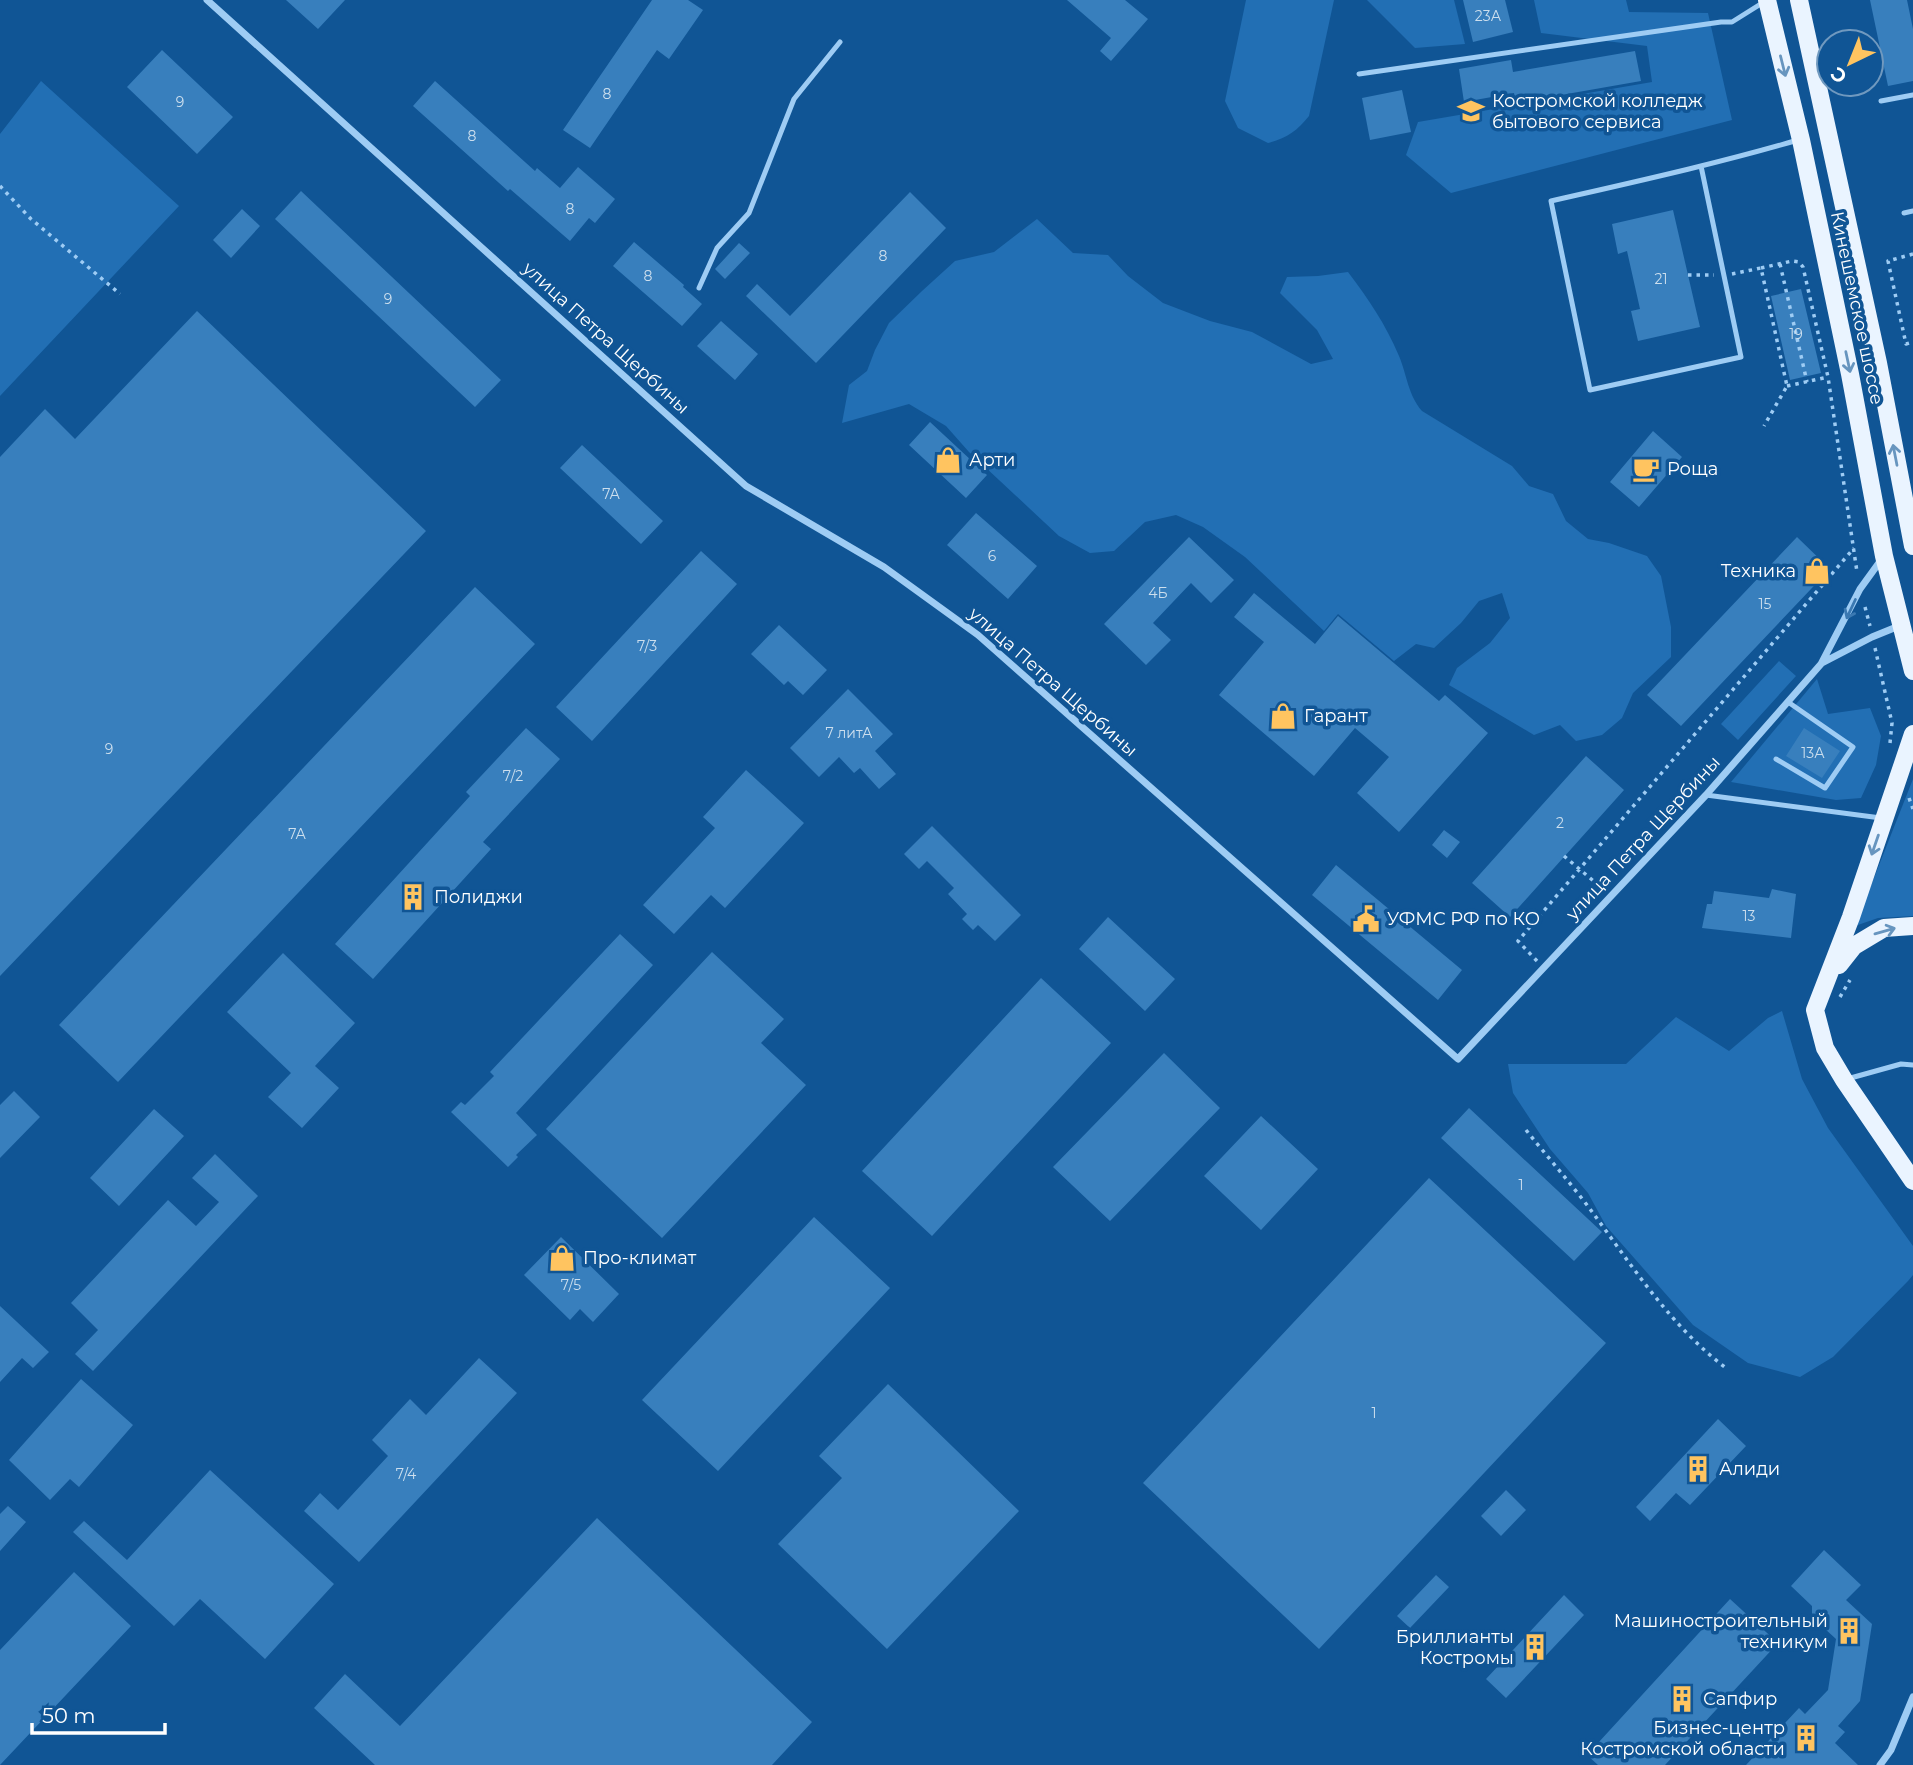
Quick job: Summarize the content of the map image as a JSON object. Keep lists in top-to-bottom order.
{
  "streets": {
    "main road": ["Кинешемское шоссе"],
    "street": ["улица Петра Щербины"]
  },
  "crossings": [
    ["Кинешемское шоссе", "улица Петра Щербины"]
  ],
  "places": {
    "school or university": ["Костромской колледж бытового сервиса"],
    "shop": [
      "Арти",
      "Техника",
      "Гарант",
      "Про-климат"
    ],
    "cafe": ["Роща"],
    "building": [
      "Полиджи",
      "Алиди",
      "Машиностроительный техникум",
      "Бриллианты Костромы",
      "Сапфир",
      "Бизнес-центр Костромской области"
    ],
    "public building": ["УФМС РФ по КО"]
  },
  "house_numbers": [
    "23А",
    "8",
    "9",
    "8",
    "8",
    "8",
    "8",
    "21",
    "9",
    "19",
    "7А",
    "6",
    "4Б",
    "15",
    "7/3",
    "7 литА",
    "9",
    "13А",
    "7/2",
    "2",
    "7А",
    "13",
    "1",
    "7/5",
    "1",
    "7/4"
  ],
  "scale_bar": "50 m",
  "north": "bottom left"
}
